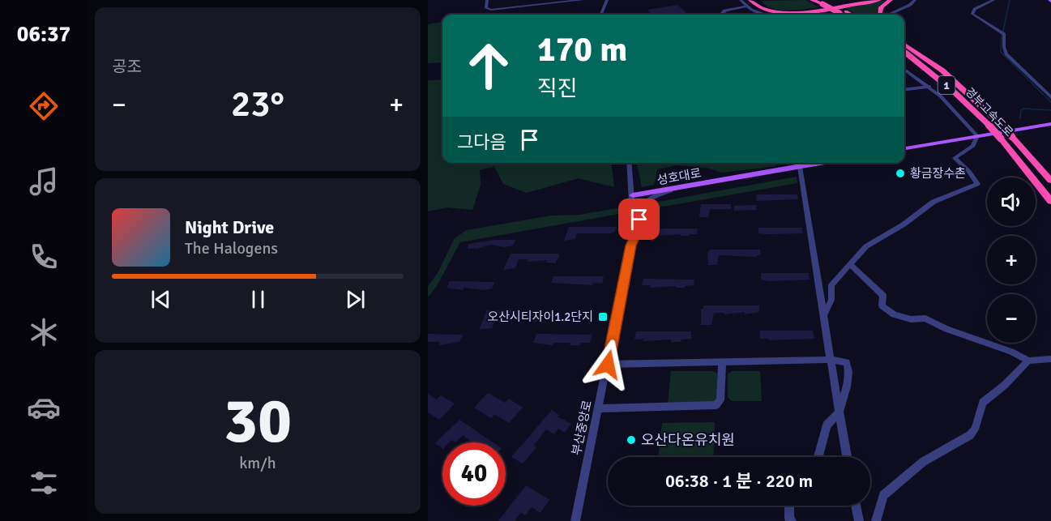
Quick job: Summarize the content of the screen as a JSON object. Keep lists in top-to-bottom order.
{
  "streets": {
    "highway": ["1", "경부고속도로"],
    "main road": ["성호대로"],
    "street": ["부산중앙로"]
  },
  "crossings": [
    ["성호대로", "부산중앙로"]
  ],
  "places": {
    "other": ["황금장수촌", "오산다온유치원"],
    "transit": ["오산시티자이1.2단지"]
  },
  "page": {
    "tabs": "06:37",
    "tile": [
      "공조",
      ["30", "km/h"]
    ],
    "turn": ["170 m", "직진"],
    "heat": ["−", "23°", "+"],
    "then": "그다음",
    "map_buttons": ["+", "−"],
    "song": ["Night Drive", "The Halogens"],
    "limit": "40",
    "trip": "06:38 · 1 분 · 220 m"
  }
}
